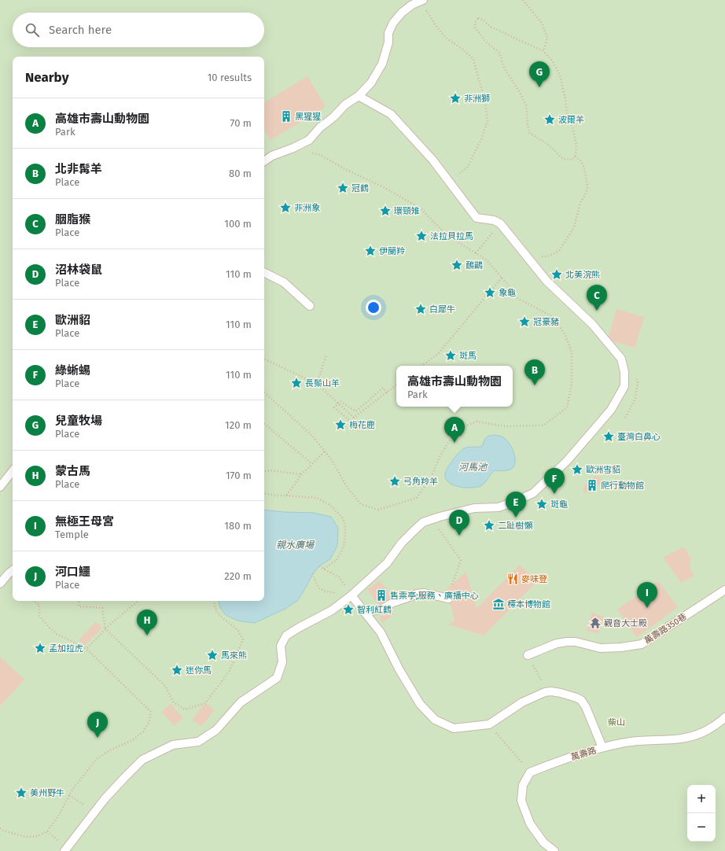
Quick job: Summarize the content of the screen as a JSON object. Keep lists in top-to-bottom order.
{
  "streets": {
    "lane": ["萬壽路350巷", "萬壽路"]
  },
  "water": ["河馬池", "親水廣場"],
  "parks": ["柴山"],
  "places": {
    "place": [
      "非洲獅",
      "波爾羊",
      "冠鶴",
      "非洲象",
      "環頸雉",
      "法拉貝拉馬",
      "伊蘭羚",
      "鴯鶓",
      "北美浣熊",
      "象龜",
      "白犀牛",
      "冠豪豬",
      "斑馬",
      "長鬃山羊",
      "梅花鹿",
      "臺灣白鼻心",
      "歐洲雪貂",
      "弓角羚羊",
      "斑龜",
      "二趾樹懶",
      "智利紅鶴",
      "孟加拉虎",
      "馬來熊",
      "迷你馬",
      "美州野牛"
    ],
    "building": ["黑猩猩", "爬行動物館", "售票亭;服務、廣播中心"],
    "restaurant": ["麥味登"],
    "museum": ["標本博物館"],
    "temple": ["觀音大士殿"]
  },
  "page": {
    "search": "Search here",
    "heading": ["Nearby", "10 results"],
    "pins": [
      "G",
      "C",
      "B",
      "A",
      "F",
      "E",
      "D",
      "I",
      "H",
      "J"
    ],
    "list": [
      {
        "mark": "A",
        "name": "高雄市壽山動物園",
        "note": "Park",
        "value": "70 m"
      },
      {
        "mark": "B",
        "name": "北非髯羊",
        "note": "Place",
        "value": "80 m"
      },
      {
        "mark": "C",
        "name": "胭脂猴",
        "note": "Place",
        "value": "100 m"
      },
      {
        "mark": "D",
        "name": "沼林袋鼠",
        "note": "Place",
        "value": "110 m"
      },
      {
        "mark": "E",
        "name": "歐洲貂",
        "note": "Place",
        "value": "110 m"
      },
      {
        "mark": "F",
        "name": "綠蜥蜴",
        "note": "Place",
        "value": "110 m"
      },
      {
        "mark": "G",
        "name": "兒童牧場",
        "note": "Place",
        "value": "120 m"
      },
      {
        "mark": "H",
        "name": "蒙古馬",
        "note": "Place",
        "value": "170 m"
      },
      {
        "mark": "I",
        "name": "無極王母宮",
        "note": "Temple",
        "value": "180 m"
      },
      {
        "mark": "J",
        "name": "河口鱷",
        "note": "Place",
        "value": "220 m"
      }
    ],
    "popup": ["高雄市壽山動物園", "Park"],
    "map_buttons": ["+", "−"]
  }
}
